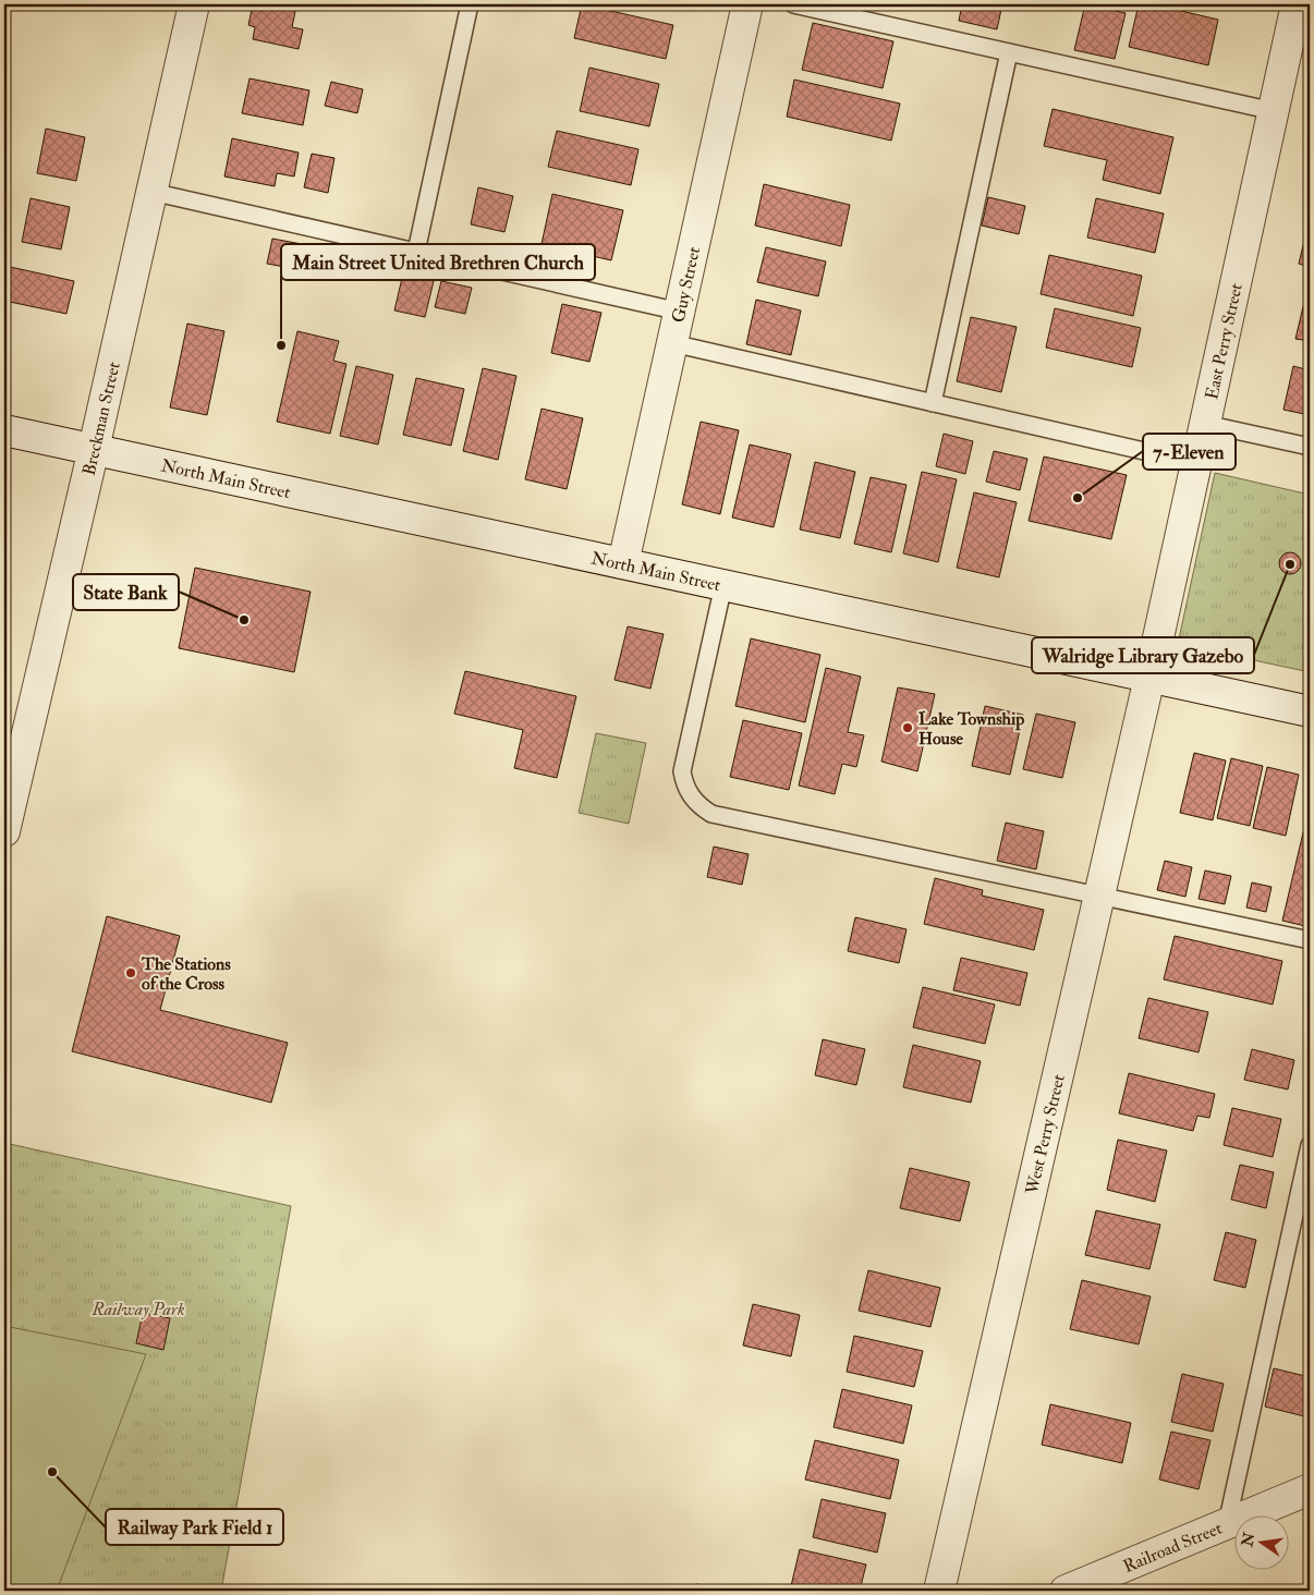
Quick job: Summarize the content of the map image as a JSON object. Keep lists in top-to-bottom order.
{
  "streets": {
    "street": [
      "Guy Street",
      "East Perry Street",
      "Breckman Street",
      "North Main Street",
      "West Perry Street",
      "Railroad Street"
    ]
  },
  "crossings": [
    ["Guy Street", "North Main Street"],
    ["East Perry Street", "North Main Street"],
    ["East Perry Street", "West Perry Street"],
    ["Breckman Street", "North Main Street"],
    ["North Main Street", "West Perry Street"]
  ],
  "parks": ["Railway Park"],
  "places": [
    "Main Street United Brethren Church",
    "7-Eleven",
    "Walridge Library Gazebo",
    "State Bank",
    "Lake Township House",
    "The Stations of the Cross",
    "Railway Park Field 1"
  ],
  "north": "left"
}
